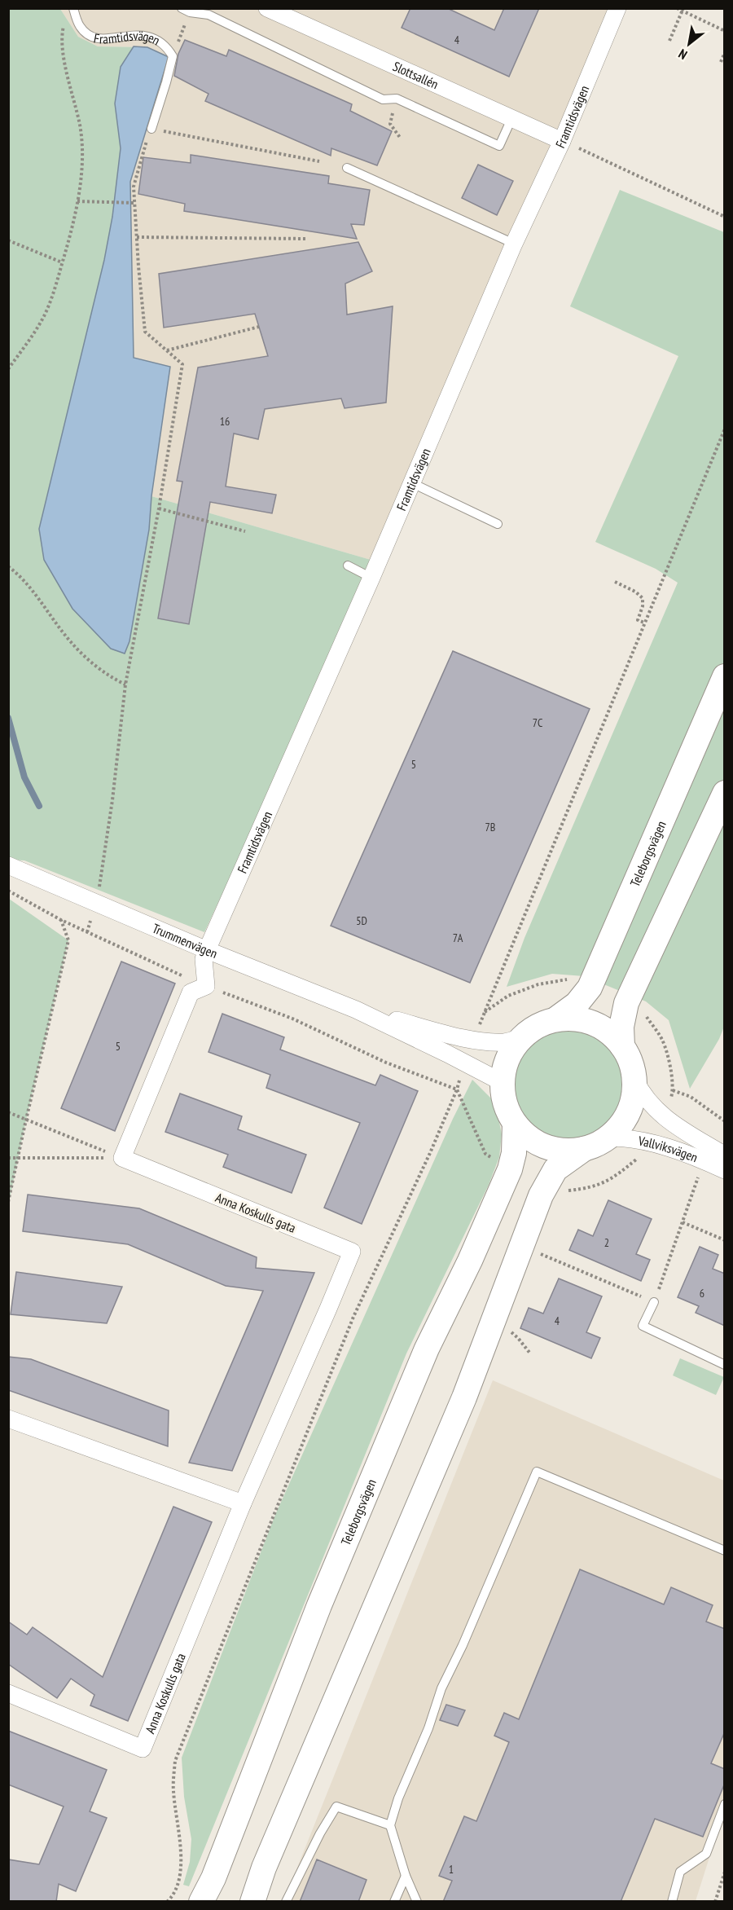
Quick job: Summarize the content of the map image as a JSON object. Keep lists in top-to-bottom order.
{
  "streets": {
    "main road": ["Teleborgsvägen"],
    "street": [
      "Framtidsvägen",
      "Slottsallén",
      "Trummenvägen",
      "Vallviksvägen",
      "Anna Koskulls gata"
    ]
  },
  "crossings": [
    ["Framtidsvägen", "Slottsallén"],
    ["Framtidsvägen", "Trummenvägen"],
    ["Teleborgsvägen", "Trummenvägen"],
    ["Teleborgsvägen", "Vallviksvägen"],
    ["Trummenvägen", "Vallviksvägen"]
  ],
  "house_numbers": [
    "4",
    "16",
    "7C",
    "5",
    "7B",
    "5D",
    "7A",
    "5",
    "2",
    "6",
    "4",
    "1"
  ],
  "north": "bottom left"
}
